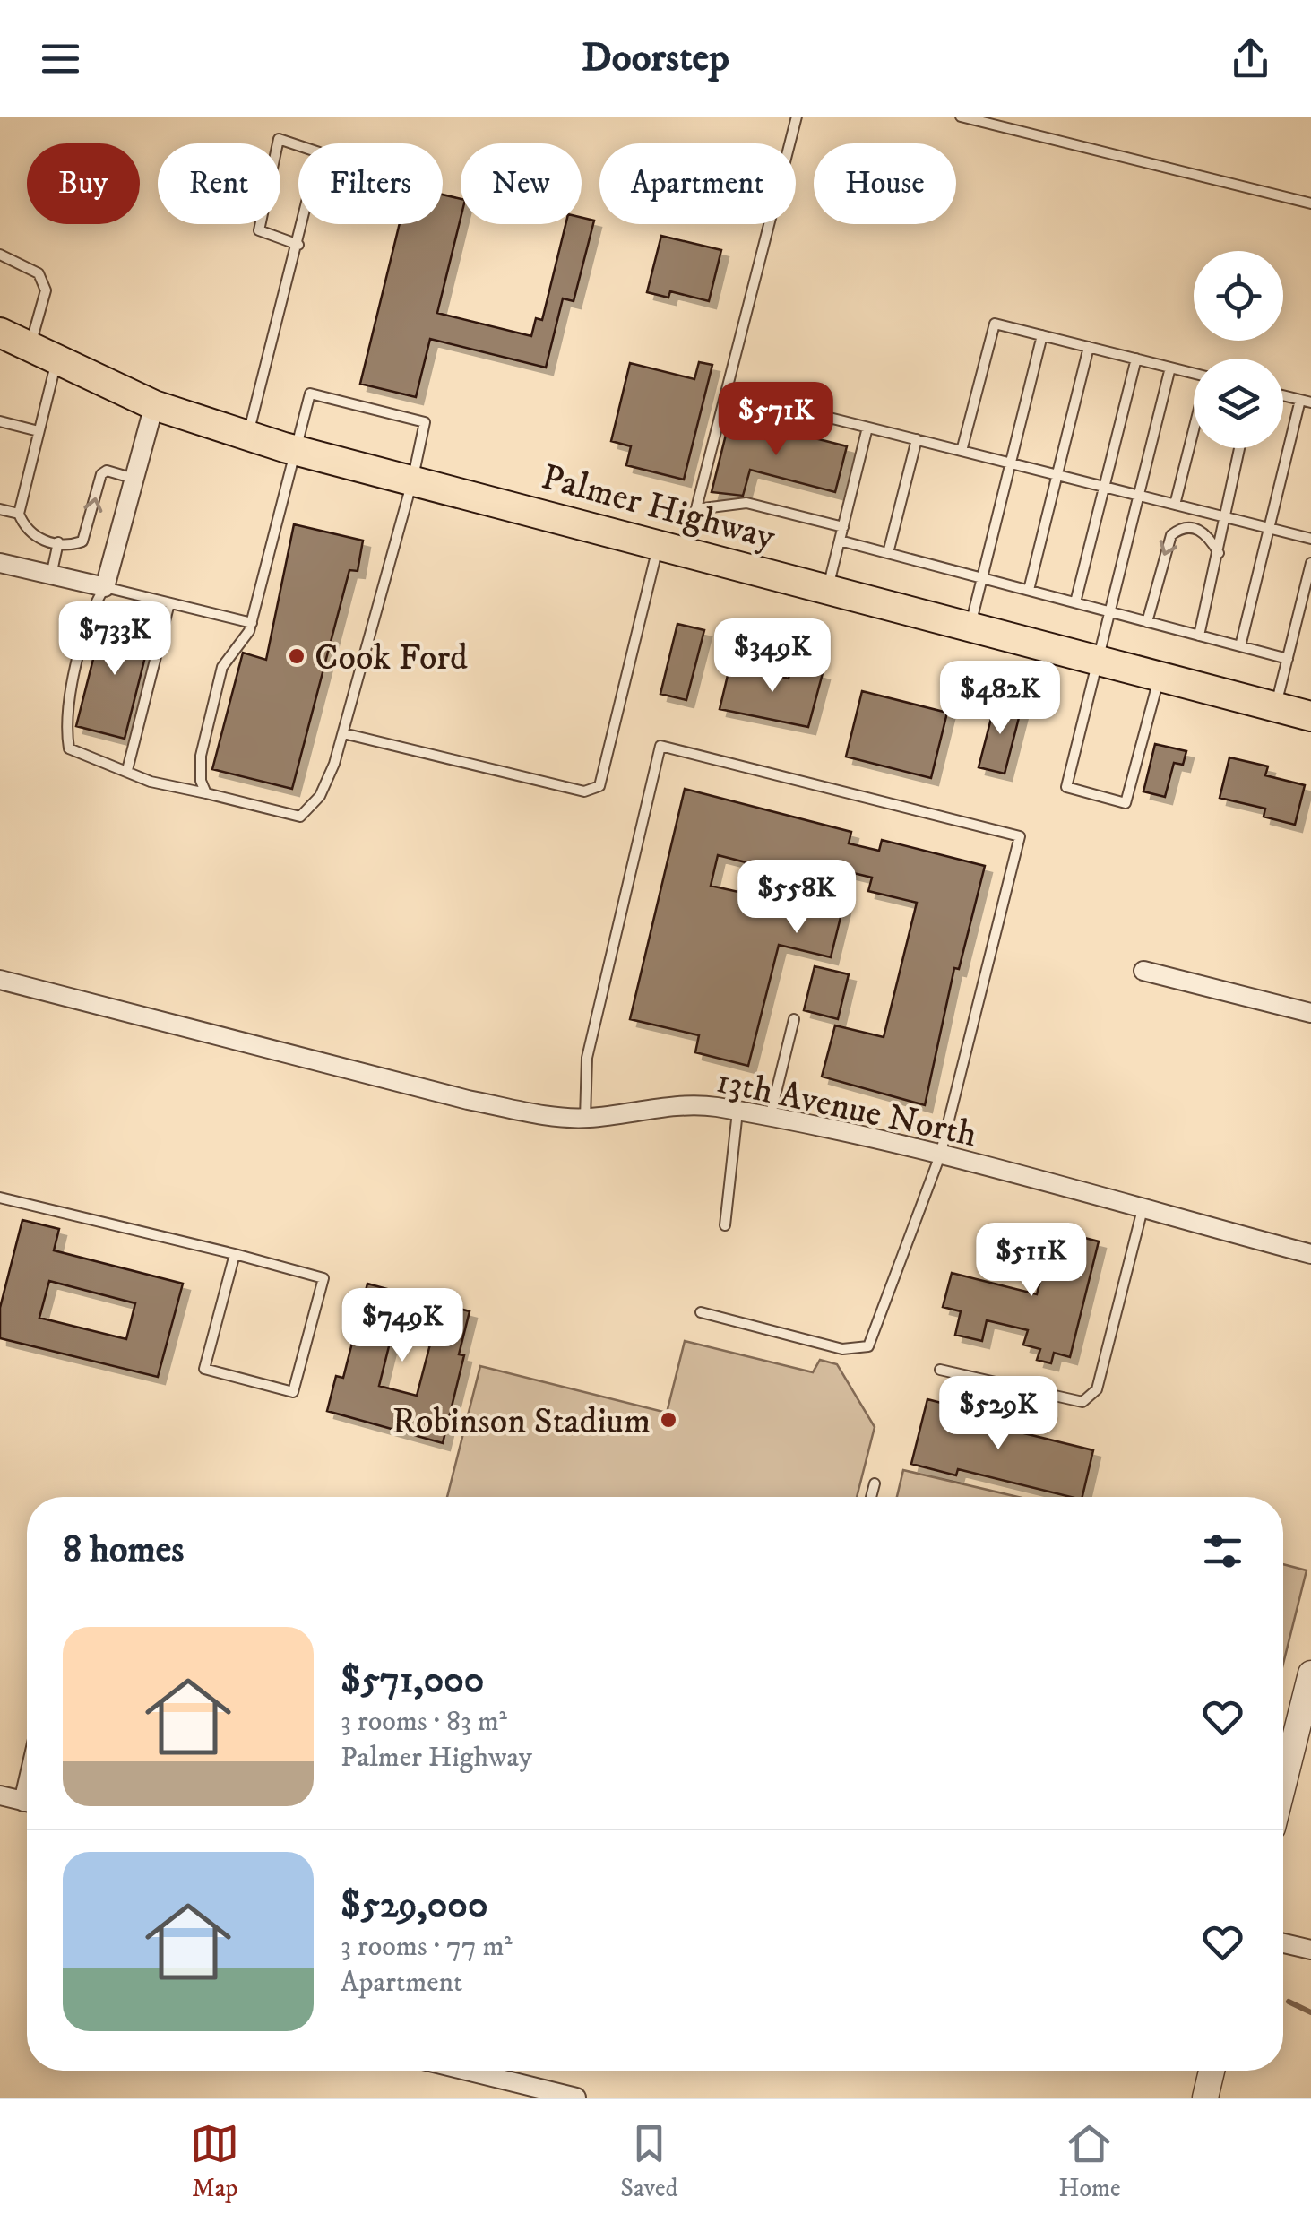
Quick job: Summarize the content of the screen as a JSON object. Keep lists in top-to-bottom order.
{
  "streets": {
    "main road": ["Palmer Highway"],
    "street": ["13th Avenue North"]
  },
  "places": ["Cook Ford", "Robinson Stadium"],
  "page": {
    "header": "Doorstep",
    "chip": [
      "Buy",
      "Rent",
      "Filters",
      "New",
      "Apartment",
      "House"
    ],
    "price": [
      "$571K",
      "$733K",
      "$349K",
      "$482K",
      "$558K",
      "$511K",
      "$749K",
      "$529K"
    ],
    "heading": "8 homes",
    "list": [
      {
        "name": "$571,000",
        "note": "3 rooms · 83 m² · Palmer Highway"
      },
      {
        "name": "$529,000",
        "note": "3 rooms · 77 m² · Apartment"
      }
    ],
    "tabs": ["Map", "Saved", "Home"]
  }
}
